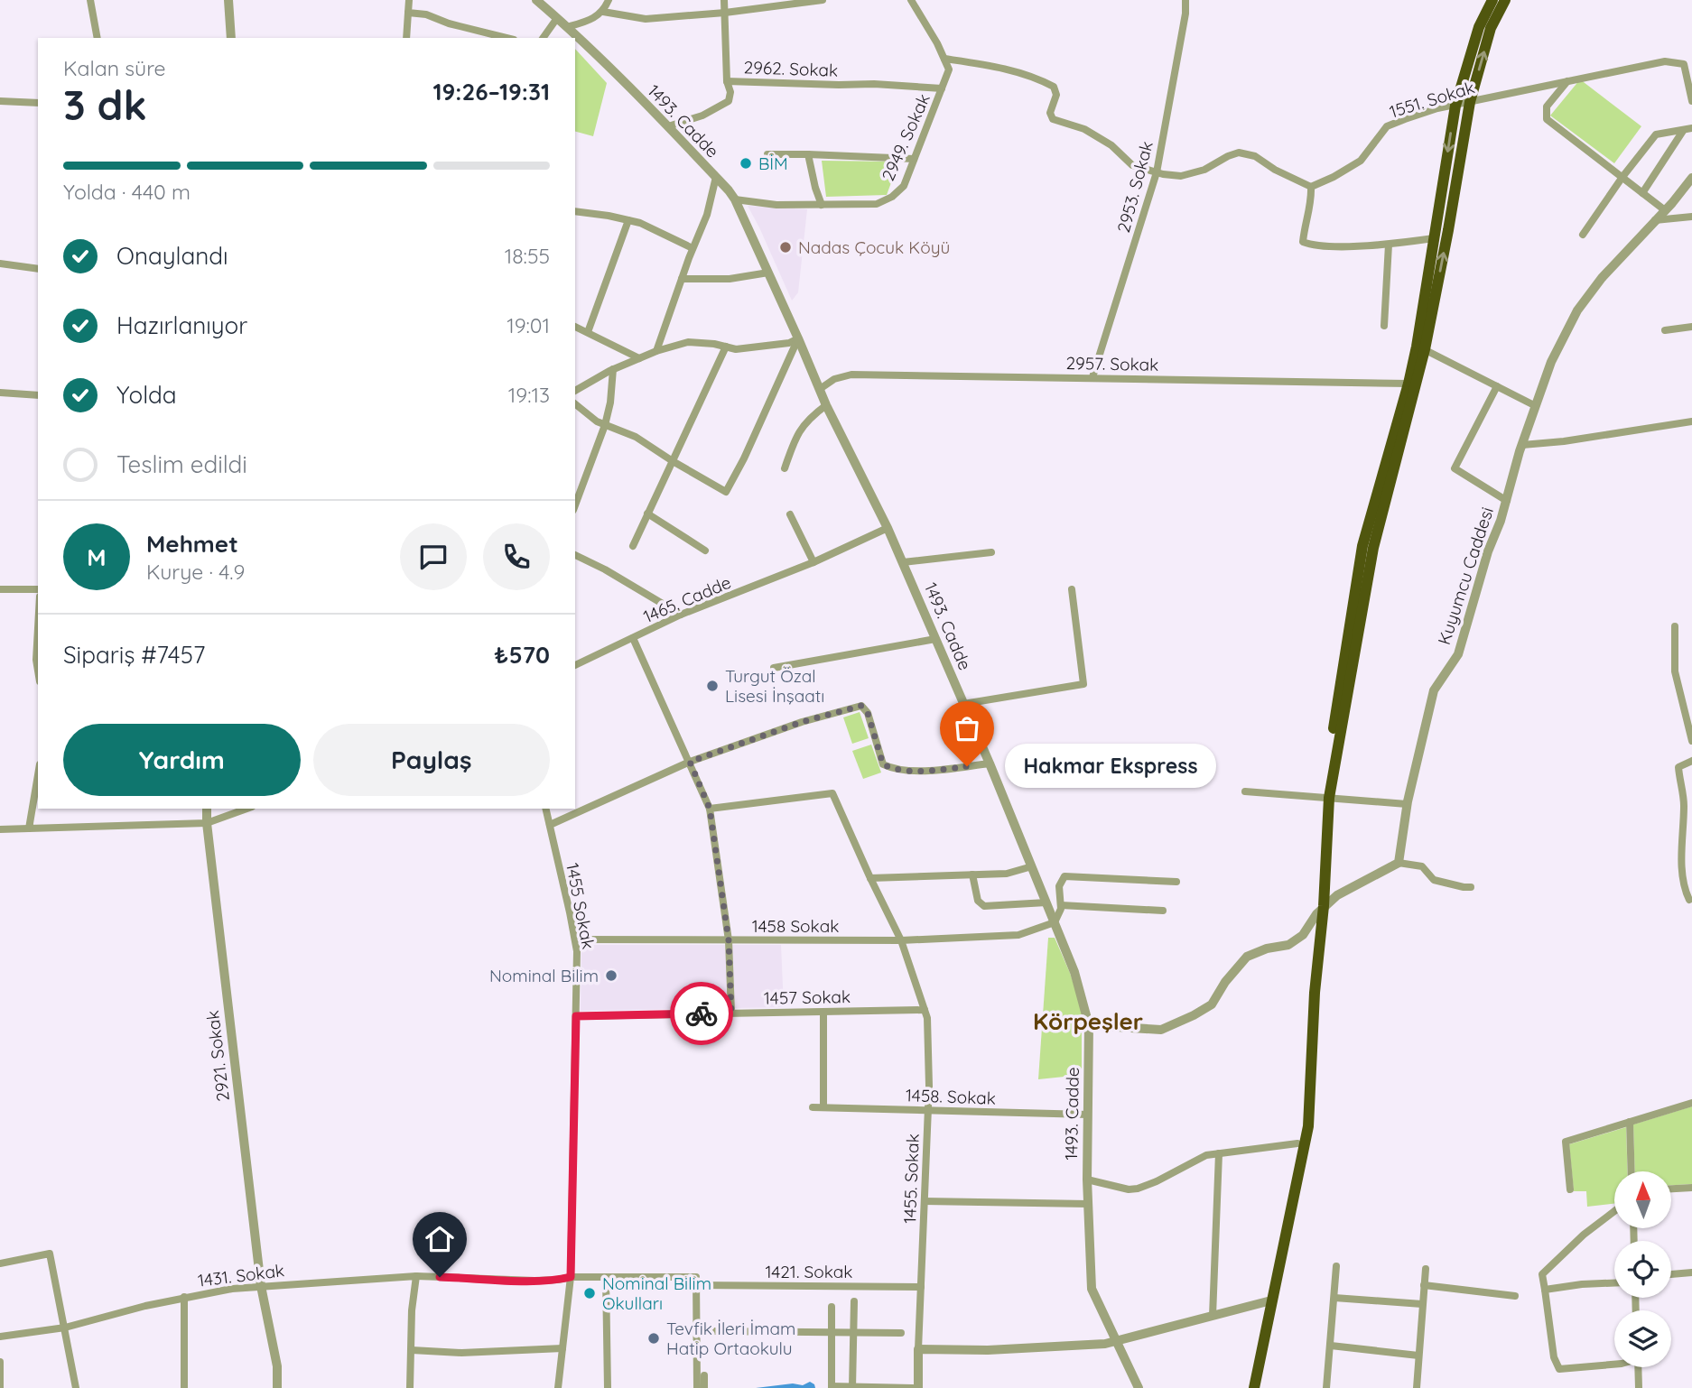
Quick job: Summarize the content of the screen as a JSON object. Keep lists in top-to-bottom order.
{
  "streets": {
    "street": [
      "2962. Sokak",
      "1551. Sokak",
      "1493. Cadde",
      "2949. Sokak",
      "2953. Sokak",
      "2957. Sokak",
      "Kuyumcu Caddesi",
      "1465. Cadde",
      "1455 Sokak",
      "1458 Sokak",
      "1457 Sokak",
      "2921. Sokak",
      "1458. Sokak",
      "1455. Sokak",
      "1421. Sokak",
      "1431. Sokak"
    ]
  },
  "crossings": [
    ["2962. Sokak", "1493. Cadde"],
    ["2962. Sokak", "2949. Sokak"],
    ["1493. Cadde", "2949. Sokak"],
    ["1493. Cadde", "2957. Sokak"],
    ["1493. Cadde", "1465. Cadde"],
    ["1493. Cadde", "1458 Sokak"],
    ["1493. Cadde", "1458. Sokak"],
    ["2953. Sokak", "2957. Sokak"],
    ["1455 Sokak", "1458 Sokak"],
    ["1455 Sokak", "1457 Sokak"],
    ["1455 Sokak", "1421. Sokak"],
    ["1455 Sokak", "1431. Sokak"],
    ["1458 Sokak", "1455. Sokak"],
    ["1457 Sokak", "1455. Sokak"],
    ["2921. Sokak", "1431. Sokak"],
    ["1458. Sokak", "1455. Sokak"],
    ["1455. Sokak", "1421. Sokak"],
    ["1421. Sokak", "1431. Sokak"]
  ],
  "districts": ["Körpeşler"],
  "places": [
    "BİM",
    "Nadas Çocuk Köyü",
    "Turgut Özal Lisesi İnşaatı",
    "Hakmar Ekspress",
    "Nominal Bilim",
    "Nominal Bilim Okulları",
    "Tevfik İleri İmam Hatip Ortaokulu"
  ],
  "north": "top",
  "page": {
    "heading": ["3 dk", "Kalan süre", "19:26–19:31"],
    "panel": [
      "Mehmet",
      "Kurye · 4.9",
      "Sipariş #7457",
      "₺570"
    ],
    "bar": "Yolda · 440 m",
    "list": [
      ["Onaylandı", "18:55"],
      ["Hazırlanıyor", "19:01"],
      ["Yolda", "19:13"],
      "Teslim edildi"
    ],
    "round": "M",
    "buttons": ["Yardım", "Paylaş"],
    "bubble": "Hakmar Ekspress"
  }
}
